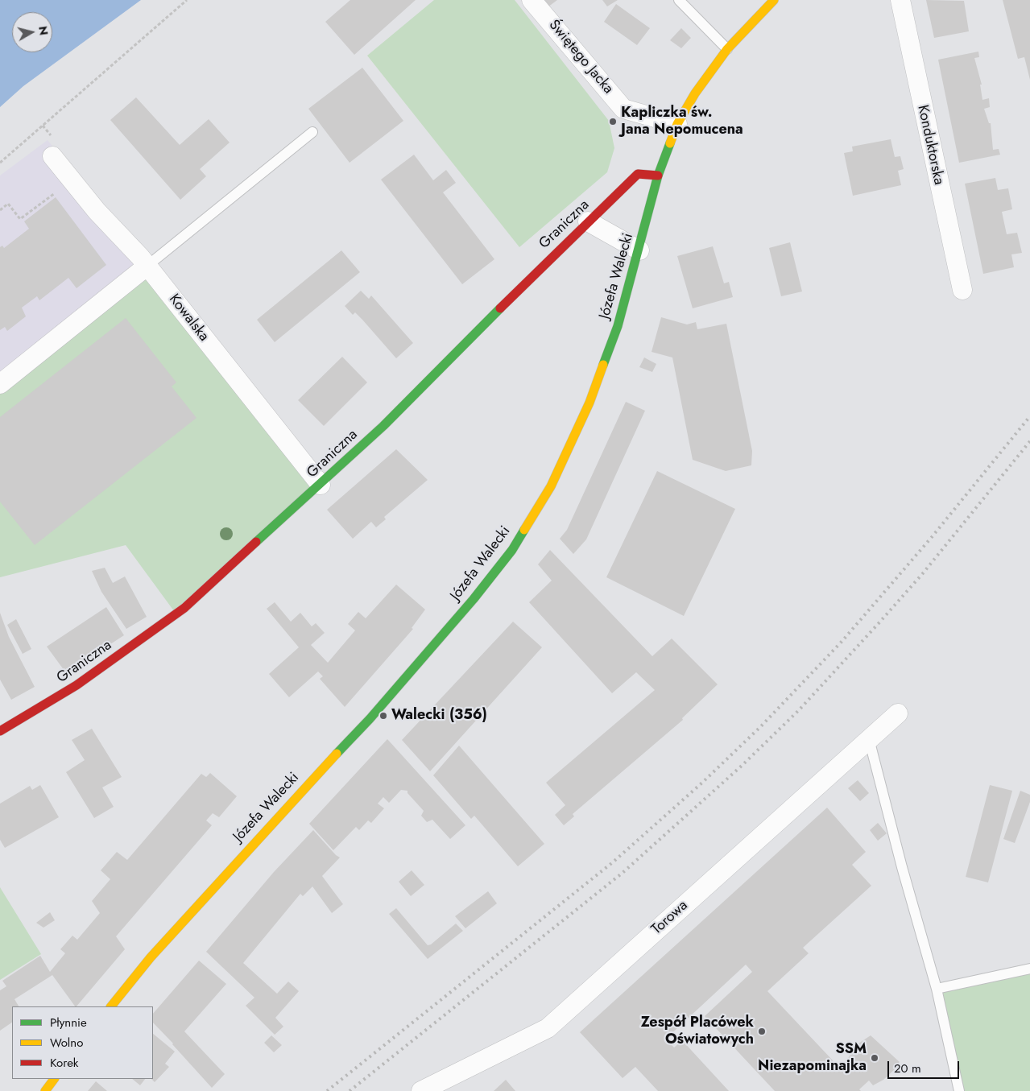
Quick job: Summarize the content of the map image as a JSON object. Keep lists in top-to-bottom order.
{
  "streets": {
    "main road": ["Graniczna", "Józefa Walecki"],
    "street": [
      "Świętego Jacka",
      "Konduktorska",
      "Kowalska",
      "Torowa"
    ]
  },
  "crossings": [
    ["Świętego Jacka", "Józefa Walecki"],
    ["Graniczna", "Józefa Walecki"],
    ["Graniczna", "Kowalska"]
  ],
  "places": [
    "Kapliczka św. Jana Nepomucena",
    "Walecki (356)",
    "Zespół Placówek Oświatowych",
    "SSM Niezapominajka"
  ],
  "legend": ["Płynnie", "Wolno", "Korek"],
  "scale_bar": "20 m",
  "north": "right"
}
